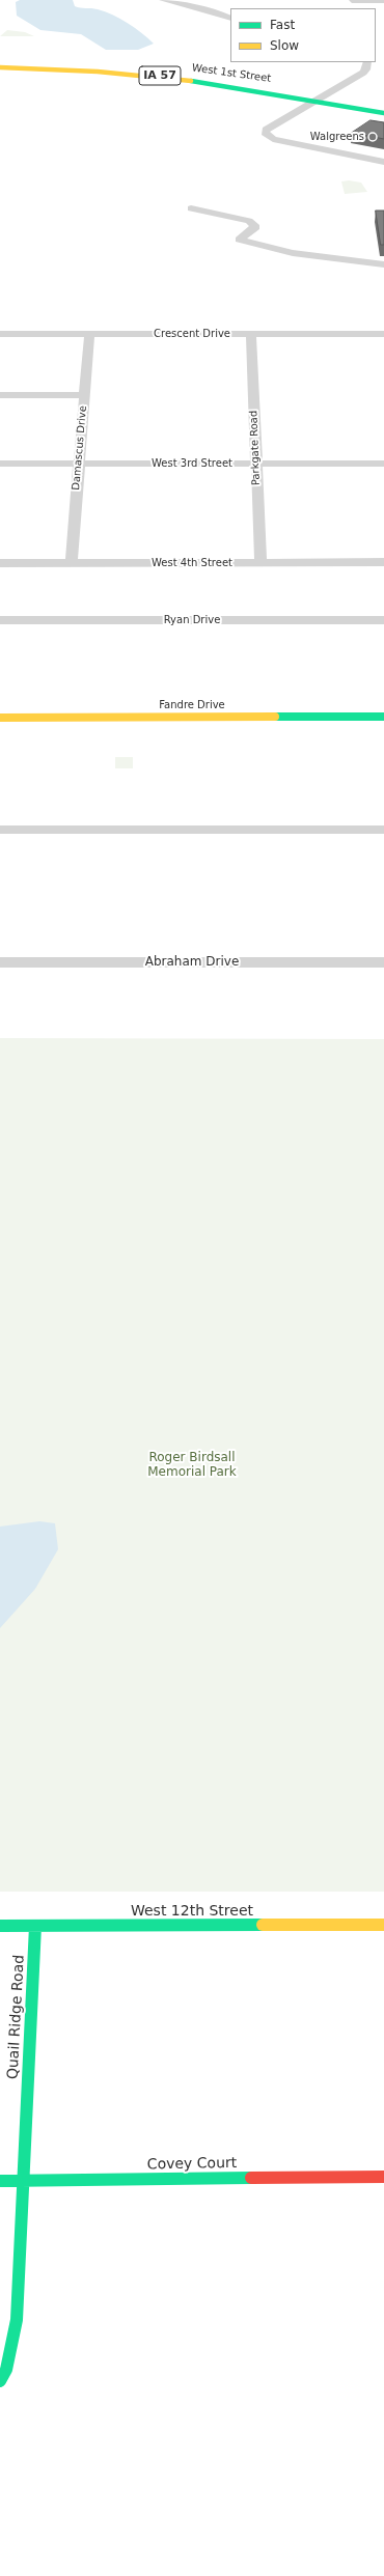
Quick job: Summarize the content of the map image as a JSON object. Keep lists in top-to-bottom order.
{
  "streets": {
    "main road": [
      "West 1st Street",
      "IA 57",
      "Fandre Drive",
      "West 12th Street",
      "Quail Ridge Road",
      "Covey Court"
    ],
    "street": [
      "Crescent Drive",
      "Damascus Drive",
      "Parkgate Road",
      "West 3rd Street",
      "West 4th Street",
      "Ryan Drive",
      "Abraham Drive"
    ]
  },
  "crossings": [
    ["Crescent Drive", "Damascus Drive"],
    ["Crescent Drive", "Parkgate Road"],
    ["Damascus Drive", "West 3rd Street"],
    ["Damascus Drive", "West 4th Street"],
    ["Parkgate Road", "West 3rd Street"],
    ["Parkgate Road", "West 4th Street"],
    ["West 12th Street", "Quail Ridge Road"],
    ["Quail Ridge Road", "Covey Court"]
  ],
  "parks": ["Roger Birdsall Memorial Park"],
  "places": ["Walgreens"],
  "legend": ["Fast", "Slow"]
}
